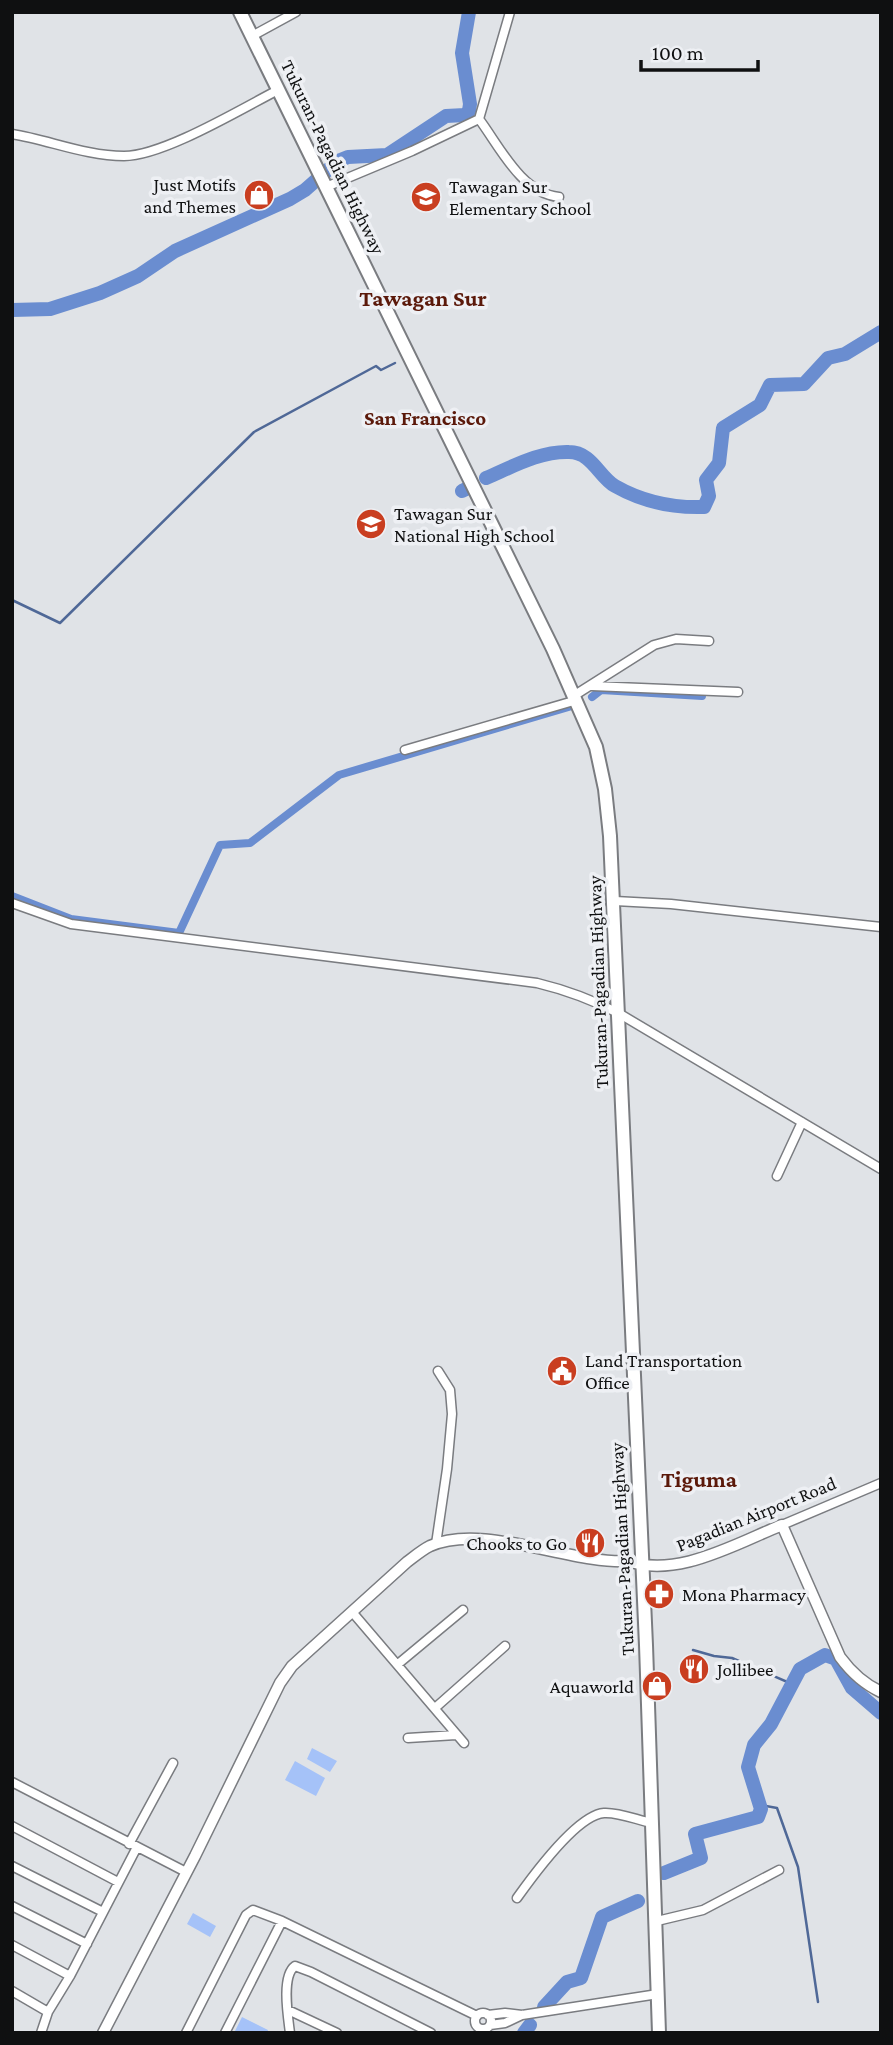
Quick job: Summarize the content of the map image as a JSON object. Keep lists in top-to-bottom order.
{
  "streets": {
    "highway": ["Tukuran-Pagadian Highway"],
    "street": ["Pagadian Airport Road"]
  },
  "crossings": [
    ["Tukuran-Pagadian Highway", "Pagadian Airport Road"]
  ],
  "districts": ["Tawagan Sur", "San Francisco", "Tiguma"],
  "places": {
    "shop": ["Just Motifs and Themes", "Aquaworld"],
    "school or university": ["Tawagan Sur Elementary School", "Tawagan Sur National High School"],
    "public building": ["Land Transportation Office"],
    "restaurant": ["Chooks to Go", "Jollibee"],
    "pharmacy": ["Mona Pharmacy"]
  },
  "scale_bar": "100 m"
}
